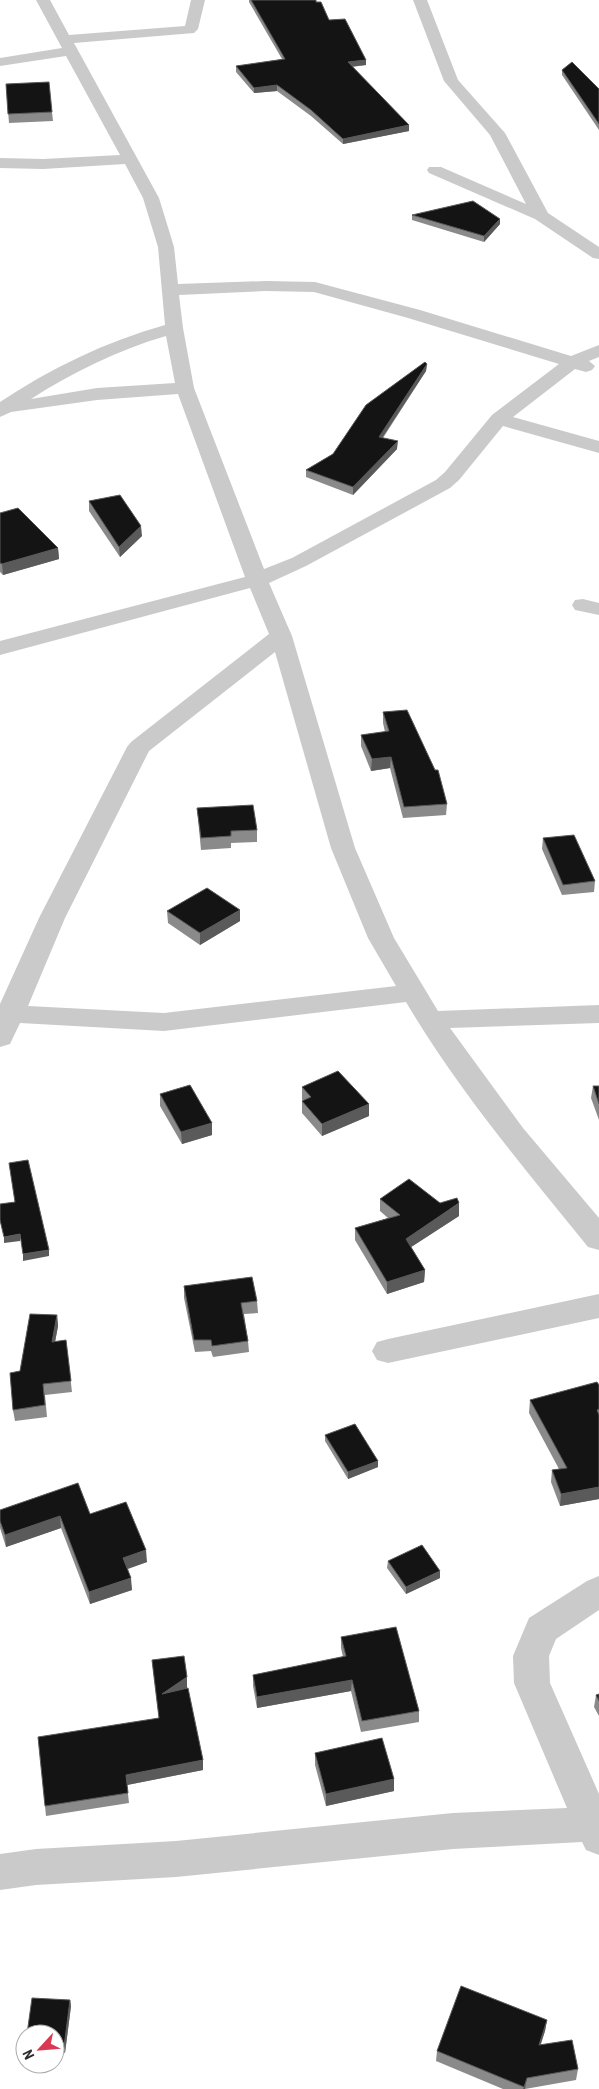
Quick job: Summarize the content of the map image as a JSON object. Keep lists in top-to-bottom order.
{
  "north": "bottom left"
}
